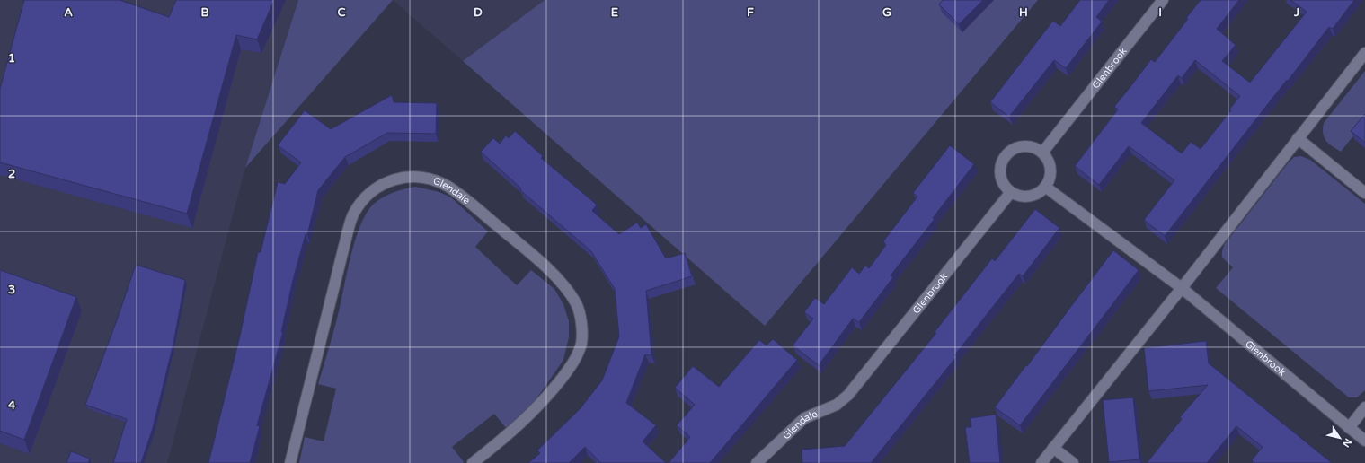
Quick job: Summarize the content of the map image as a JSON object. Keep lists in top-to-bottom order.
{
  "streets": {
    "street": ["Glenbrook", "Glendale"]
  },
  "crossings": [
    ["Glenbrook", "Glendale"]
  ],
  "north": "bottom right",
  "grid": {
    "columns": [
      "A",
      "B",
      "C",
      "D",
      "E",
      "F",
      "G",
      "H",
      "I",
      "J"
    ],
    "rows": [
      "1",
      "2",
      "3",
      "4"
    ]
  }
}
